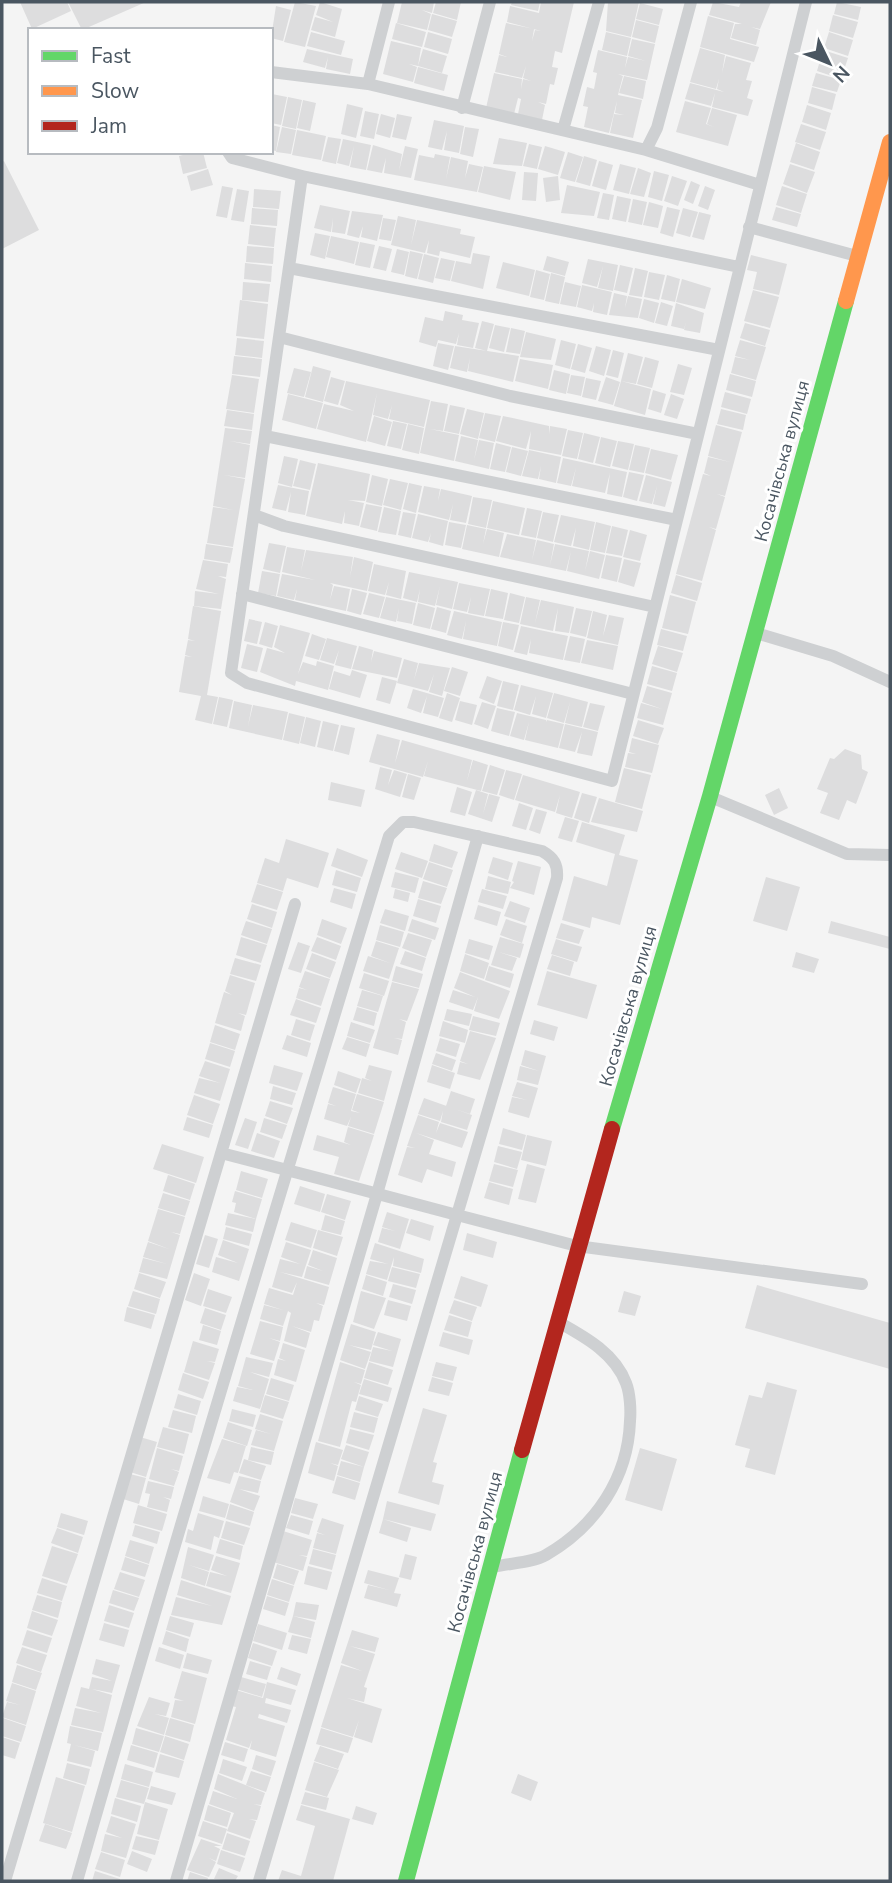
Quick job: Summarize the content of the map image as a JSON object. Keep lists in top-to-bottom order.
{
  "streets": {
    "street": ["Косачівська вулиця"]
  },
  "legend": ["Fast", "Slow", "Jam"],
  "north": "bottom right"
}
